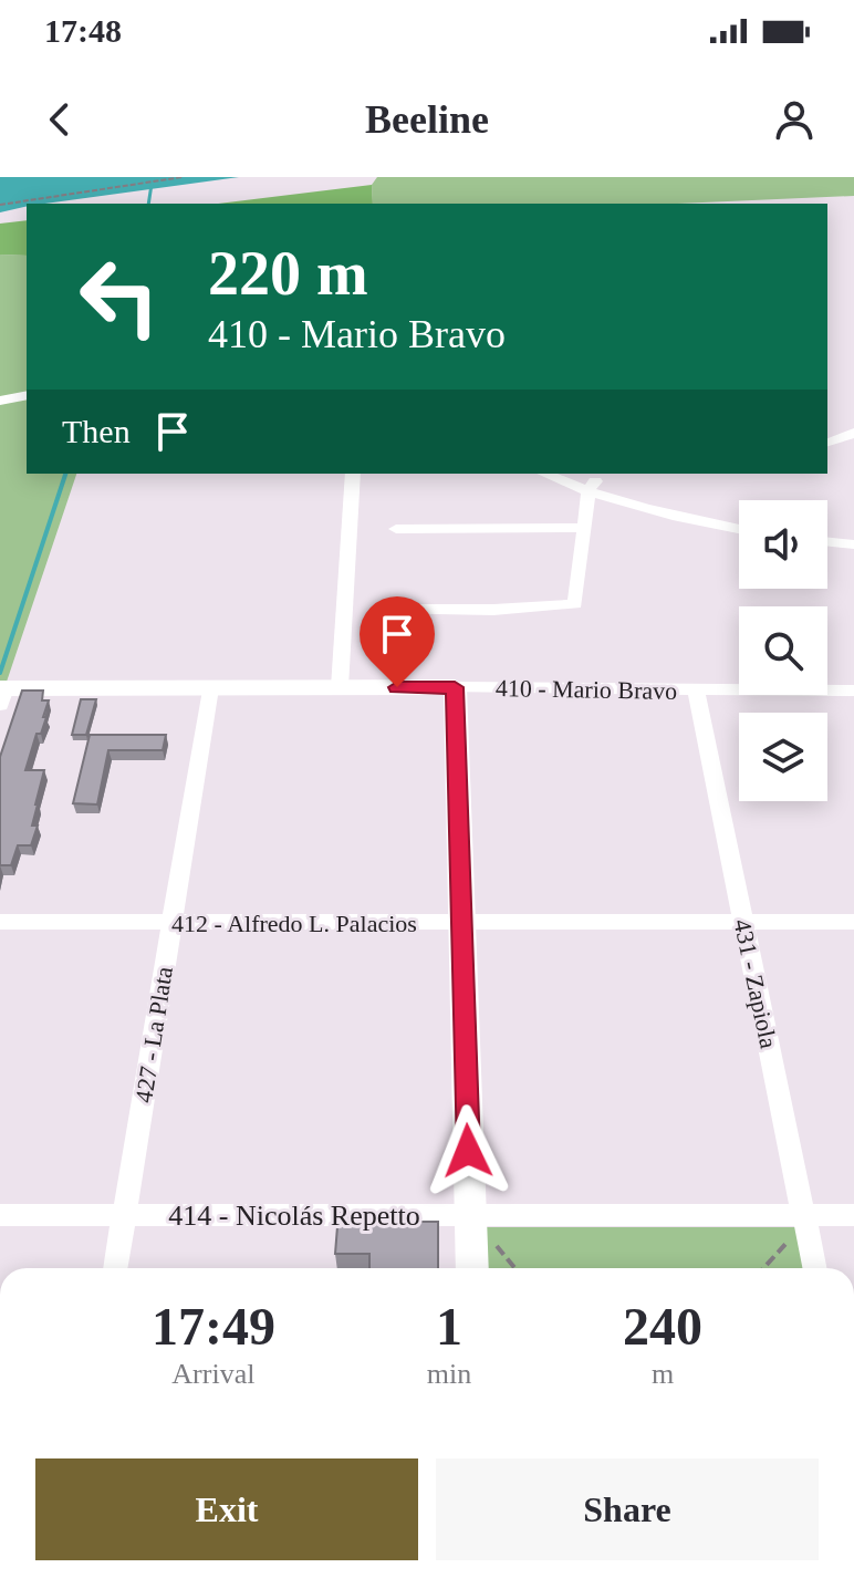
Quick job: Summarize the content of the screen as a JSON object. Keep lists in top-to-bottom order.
{
  "streets": {
    "street": [
      "410 - Mario Bravo",
      "412 - Alfredo L. Palacios",
      "431 - Zapiola",
      "427 - La Plata",
      "414 - Nicolás Repetto"
    ]
  },
  "crossings": [
    ["410 - Mario Bravo", "431 - Zapiola"],
    ["410 - Mario Bravo", "427 - La Plata"],
    ["412 - Alfredo L. Palacios", "431 - Zapiola"],
    ["412 - Alfredo L. Palacios", "427 - La Plata"],
    ["431 - Zapiola", "414 - Nicolás Repetto"],
    ["427 - La Plata", "414 - Nicolás Repetto"]
  ],
  "page": {
    "status": "17:48",
    "header": "Beeline",
    "turn": ["220 m", "410 - Mario Bravo"],
    "then": "Then",
    "eta": [
      "17:49",
      "Arrival",
      "1",
      "min",
      "240",
      "m"
    ],
    "buttons": ["Exit", "Share"]
  }
}
